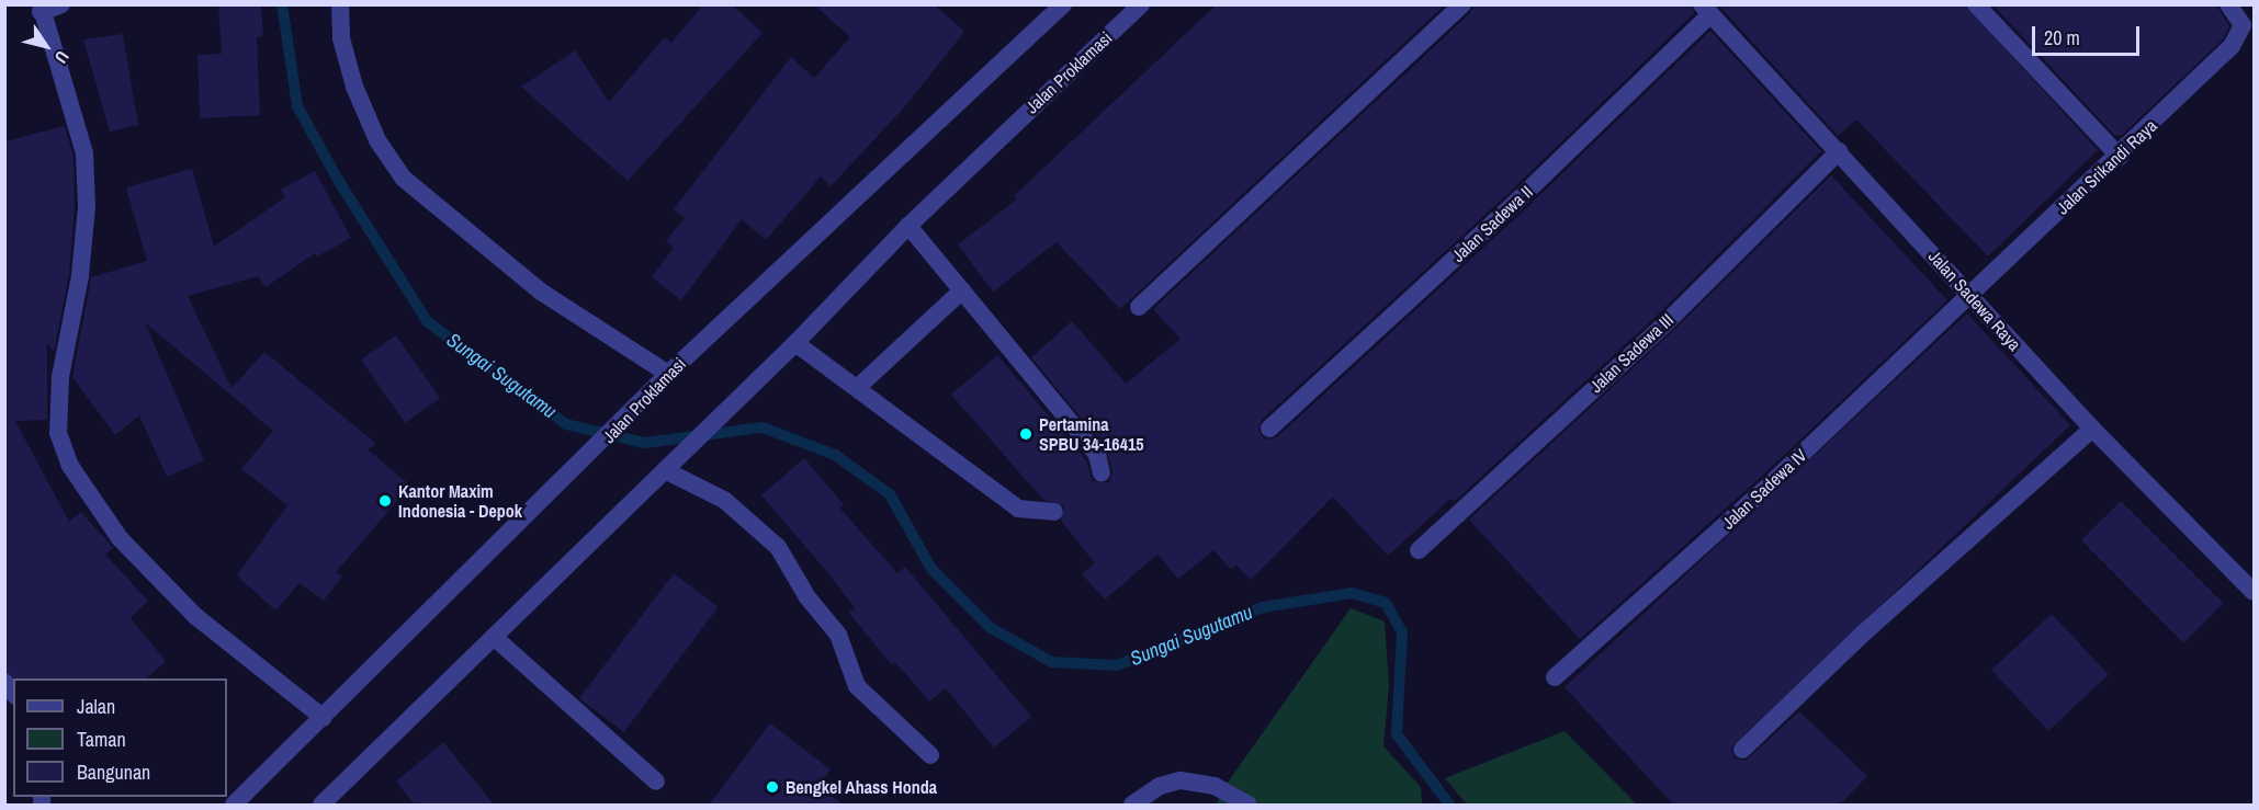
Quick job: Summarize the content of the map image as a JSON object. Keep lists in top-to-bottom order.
{
  "streets": {
    "street": [
      "Jalan Proklamasi",
      "Jalan Srikandi Raya",
      "Jalan Sadewa II",
      "Jalan Sadewa Raya",
      "Jalan Sadewa III",
      "Jalan Sadewa IV"
    ]
  },
  "crossings": [
    ["Jalan Srikandi Raya", "Jalan Sadewa Raya"],
    ["Jalan Srikandi Raya", "Jalan Sadewa IV"],
    ["Jalan Sadewa II", "Jalan Sadewa Raya"],
    ["Jalan Sadewa Raya", "Jalan Sadewa III"],
    ["Jalan Sadewa Raya", "Jalan Sadewa IV"]
  ],
  "water": ["Sungai Sugutamu"],
  "places": ["Pertamina SPBU 34-16415", "Kantor Maxim Indonesia - Depok", "Bengkel Ahass Honda"],
  "legend": ["Jalan", "Taman", "Bangunan"],
  "scale_bar": "20 m",
  "north": "bottom right"
}
